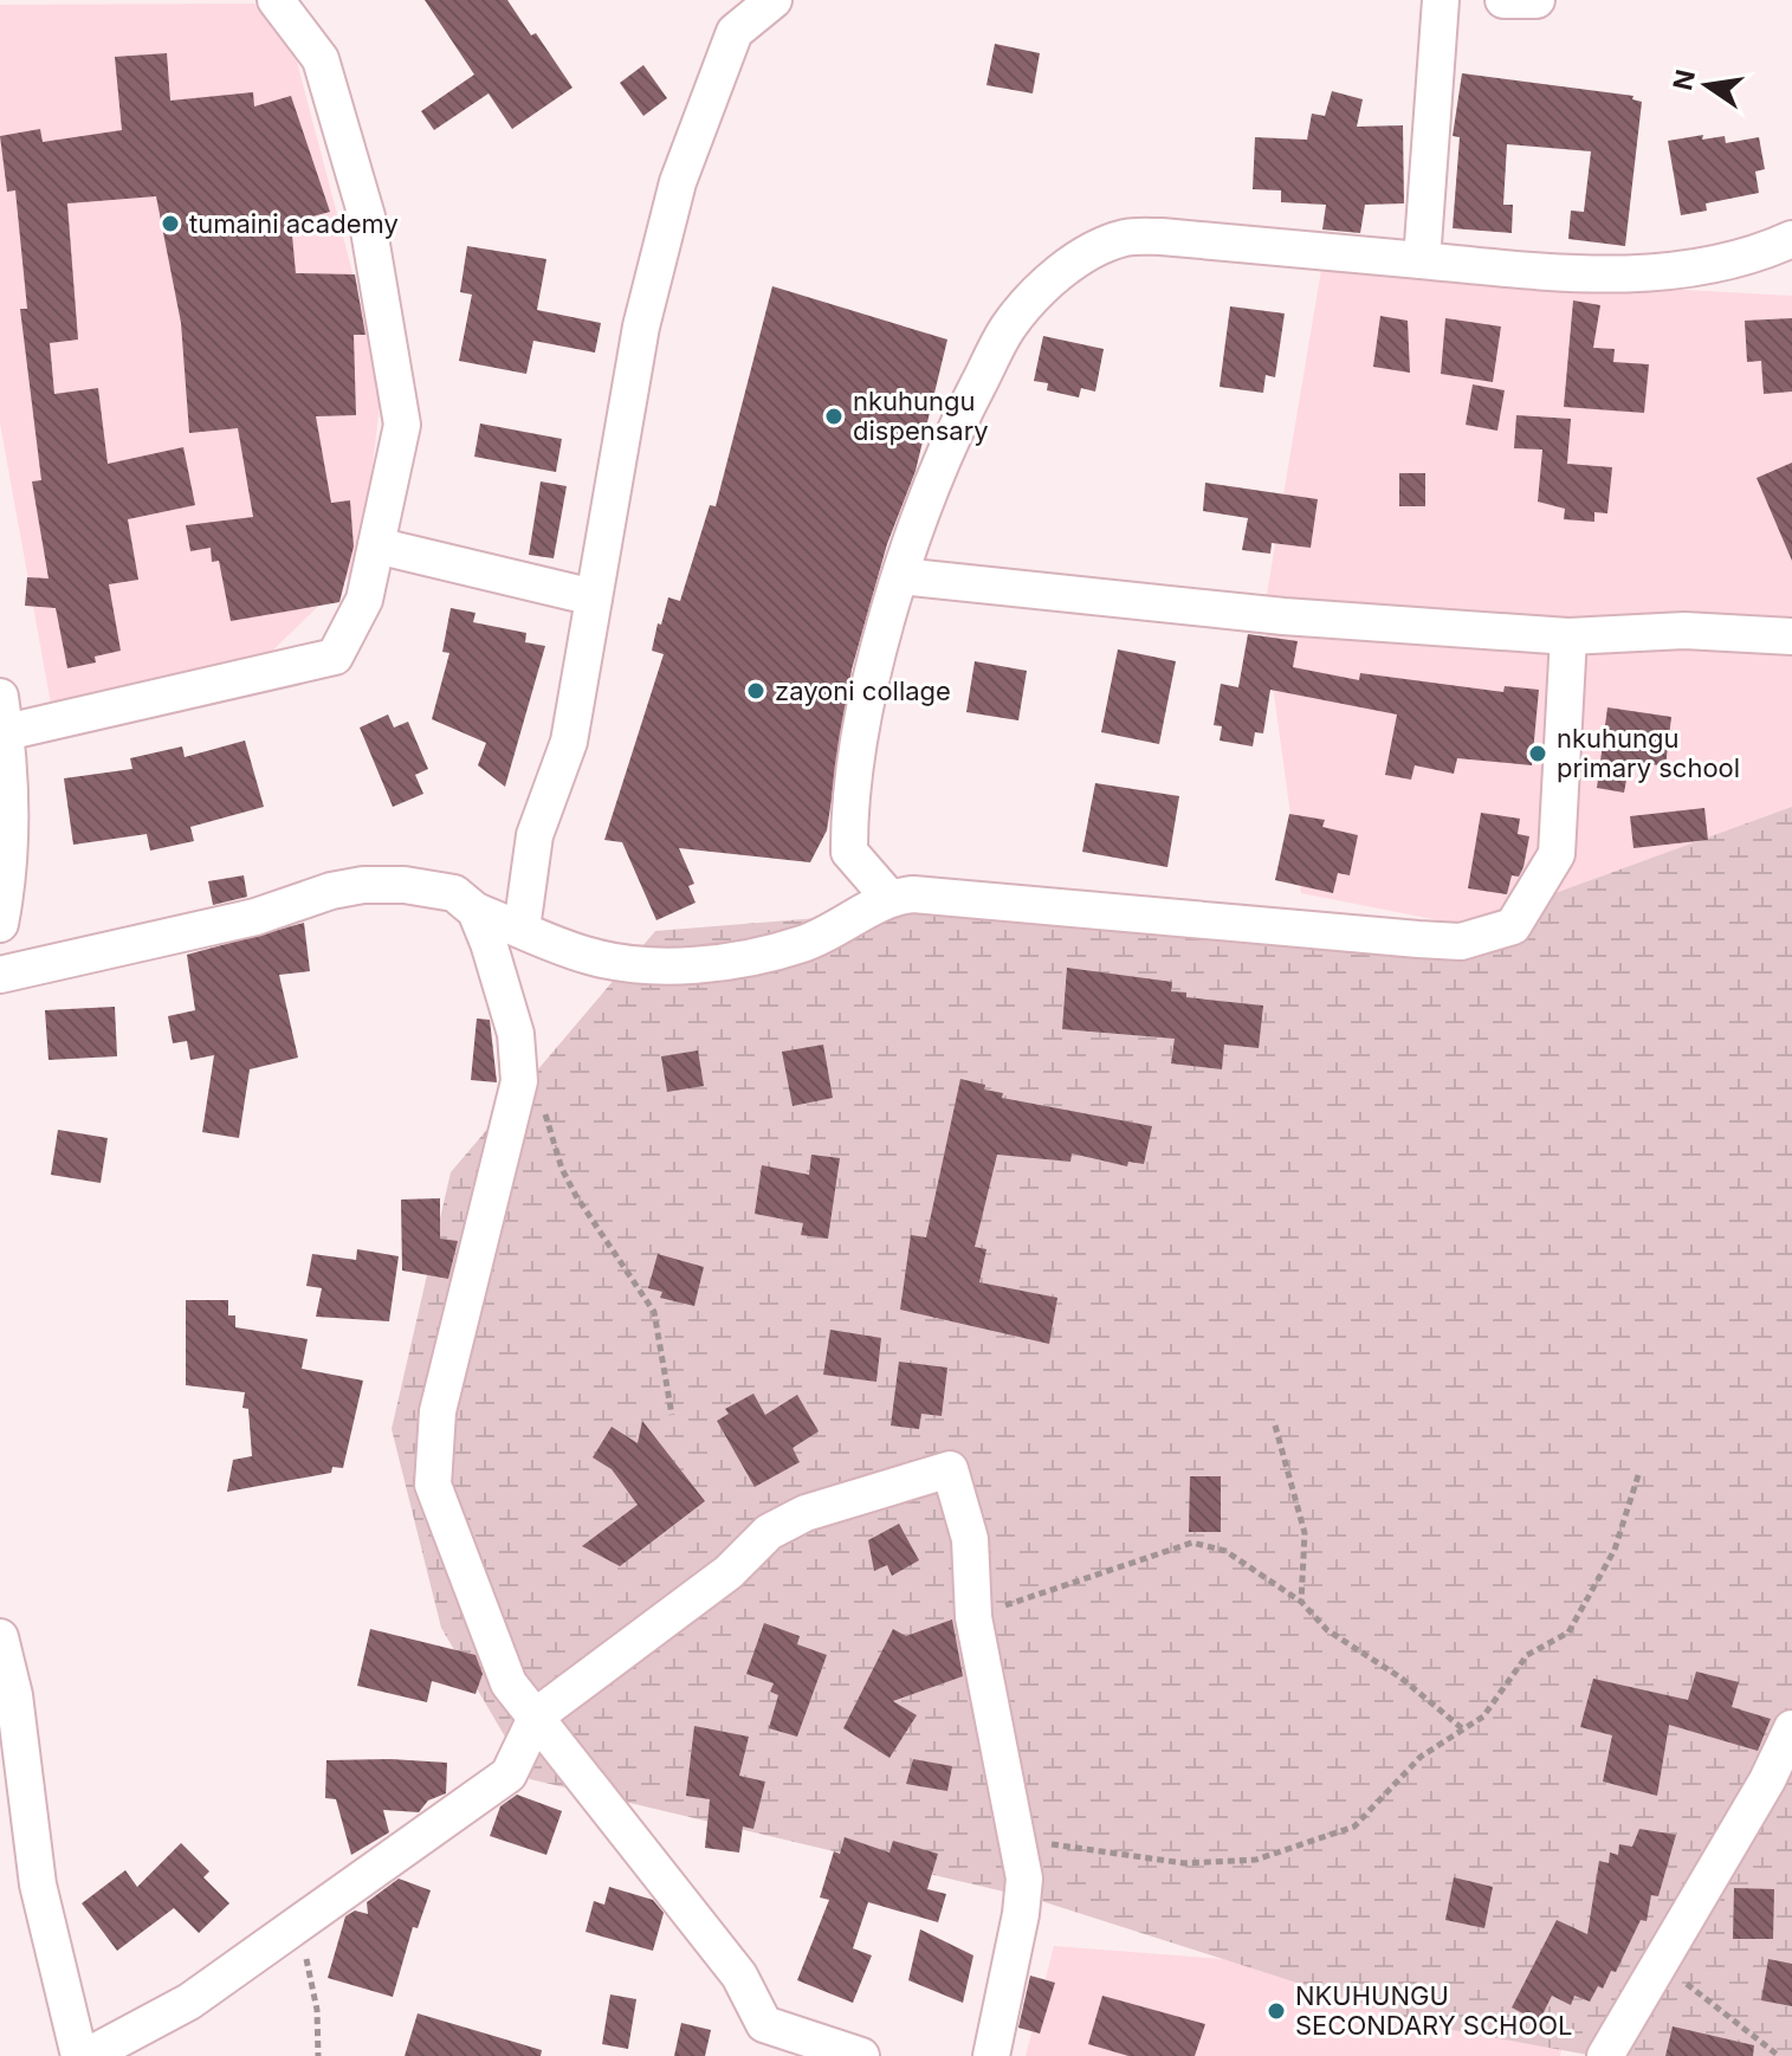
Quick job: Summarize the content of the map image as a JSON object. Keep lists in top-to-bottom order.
{
  "places": [
    "tumaini academy",
    "nkuhungu dispensary",
    "zayoni collage",
    "nkuhungu primary school",
    "NKUHUNGU SECONDARY SCHOOL"
  ],
  "north": "left"
}
